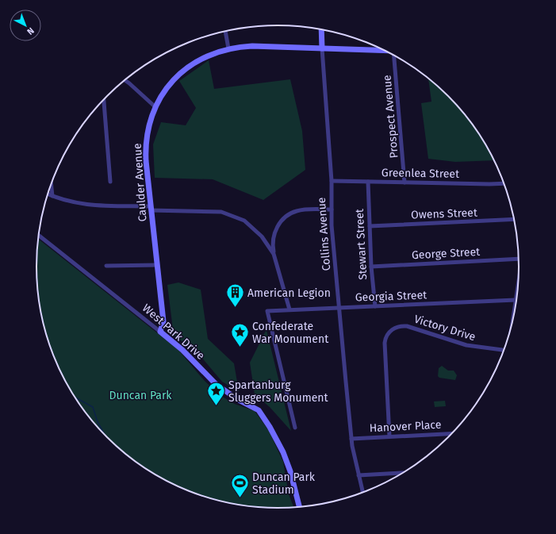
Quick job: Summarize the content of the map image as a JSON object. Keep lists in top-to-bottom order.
{
  "streets": {
    "street": [
      "Prospect Avenue",
      "Greenlea Street",
      "Caulder Avenue",
      "Owens Street",
      "Collins Avenue",
      "Stewart Street",
      "George Street",
      "Georgia Street",
      "Victory Drive",
      "West Park Drive",
      "Hanover Place"
    ]
  },
  "crossings": [
    ["Prospect Avenue", "Greenlea Street"],
    ["Greenlea Street", "Collins Avenue"],
    ["Greenlea Street", "Stewart Street"],
    ["Caulder Avenue", "Collins Avenue"],
    ["Caulder Avenue", "West Park Drive"],
    ["Owens Street", "Stewart Street"],
    ["Collins Avenue", "Georgia Street"],
    ["Collins Avenue", "Hanover Place"],
    ["Stewart Street", "George Street"],
    ["Stewart Street", "Georgia Street"],
    ["Victory Drive", "Hanover Place"]
  ],
  "parks": ["Duncan Park"],
  "places": {
    "building": ["American Legion"],
    "place": ["Confederate War Monument", "Spartanburg Sluggers Monument"],
    "sports": ["Duncan Park Stadium"]
  },
  "north": "bottom right"
}
